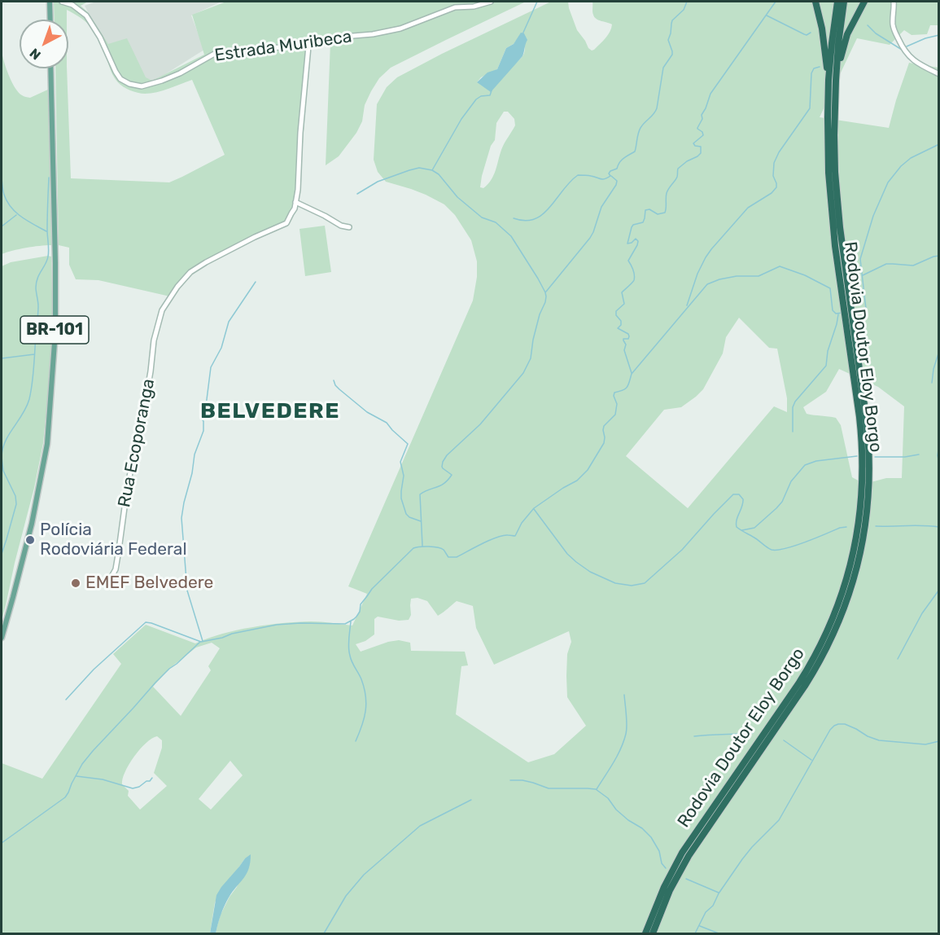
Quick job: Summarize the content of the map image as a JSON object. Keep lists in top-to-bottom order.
{
  "streets": {
    "highway": ["Rodovia Doutor Eloy Borgo"],
    "main road": ["BR-101"],
    "street": ["Estrada Muribeca", "Rua Ecoporanga"]
  },
  "districts": ["BELVEDERE"],
  "places": ["Polícia Rodoviária Federal", "EMEF Belvedere"],
  "north": "bottom left"
}
